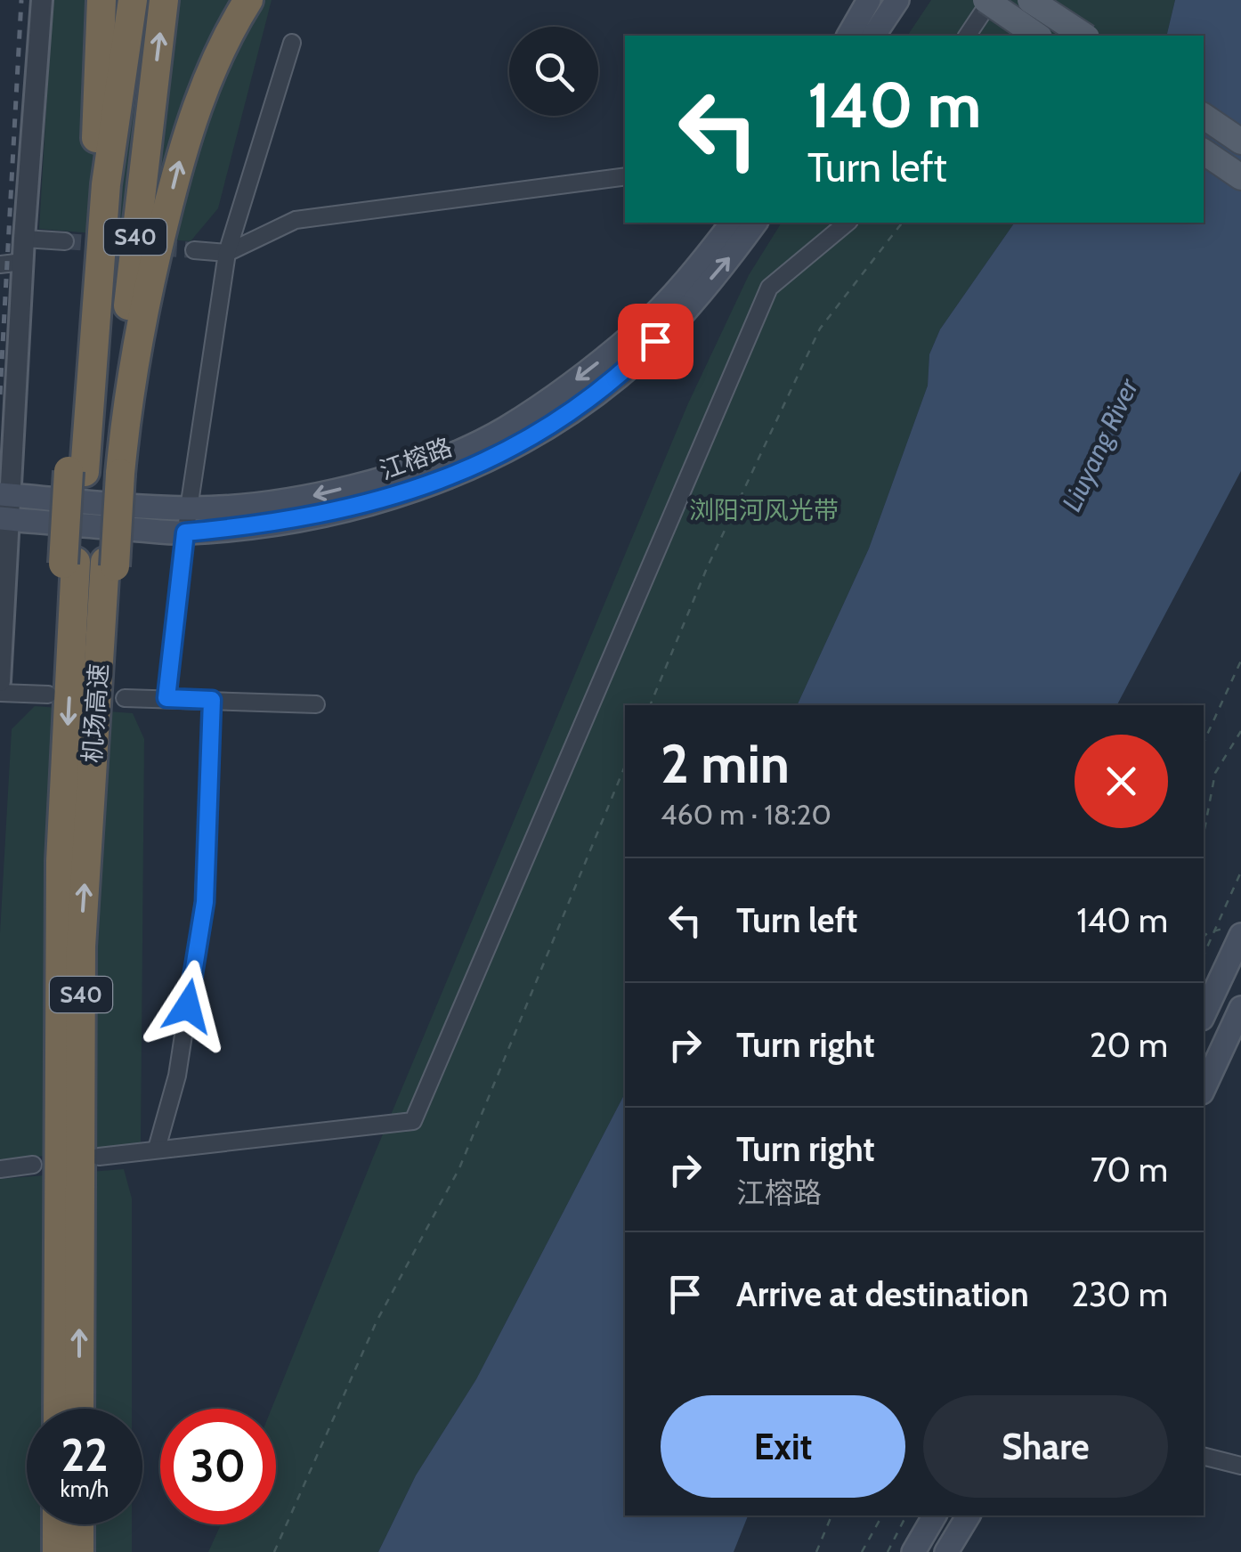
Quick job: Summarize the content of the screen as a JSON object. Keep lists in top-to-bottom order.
{
  "streets": {
    "highway": ["S40", "机场高速"],
    "main road": ["江榕路"]
  },
  "water": ["Liuyang River"],
  "parks": ["浏阳河风光带"],
  "page": {
    "turn": ["140 m", "Turn left"],
    "heading": ["2 min", "460 m · 18:20"],
    "list": [
      {
        "name": "Turn left",
        "value": "140 m"
      },
      {
        "name": "Turn right",
        "value": "20 m"
      },
      {
        "name": "Turn right",
        "note": "江榕路",
        "value": "70 m"
      },
      {
        "name": "Arrive at destination",
        "value": "230 m"
      }
    ],
    "buttons": ["Exit", "Share"],
    "speed": "22 km/h",
    "limit": "30"
  }
}
